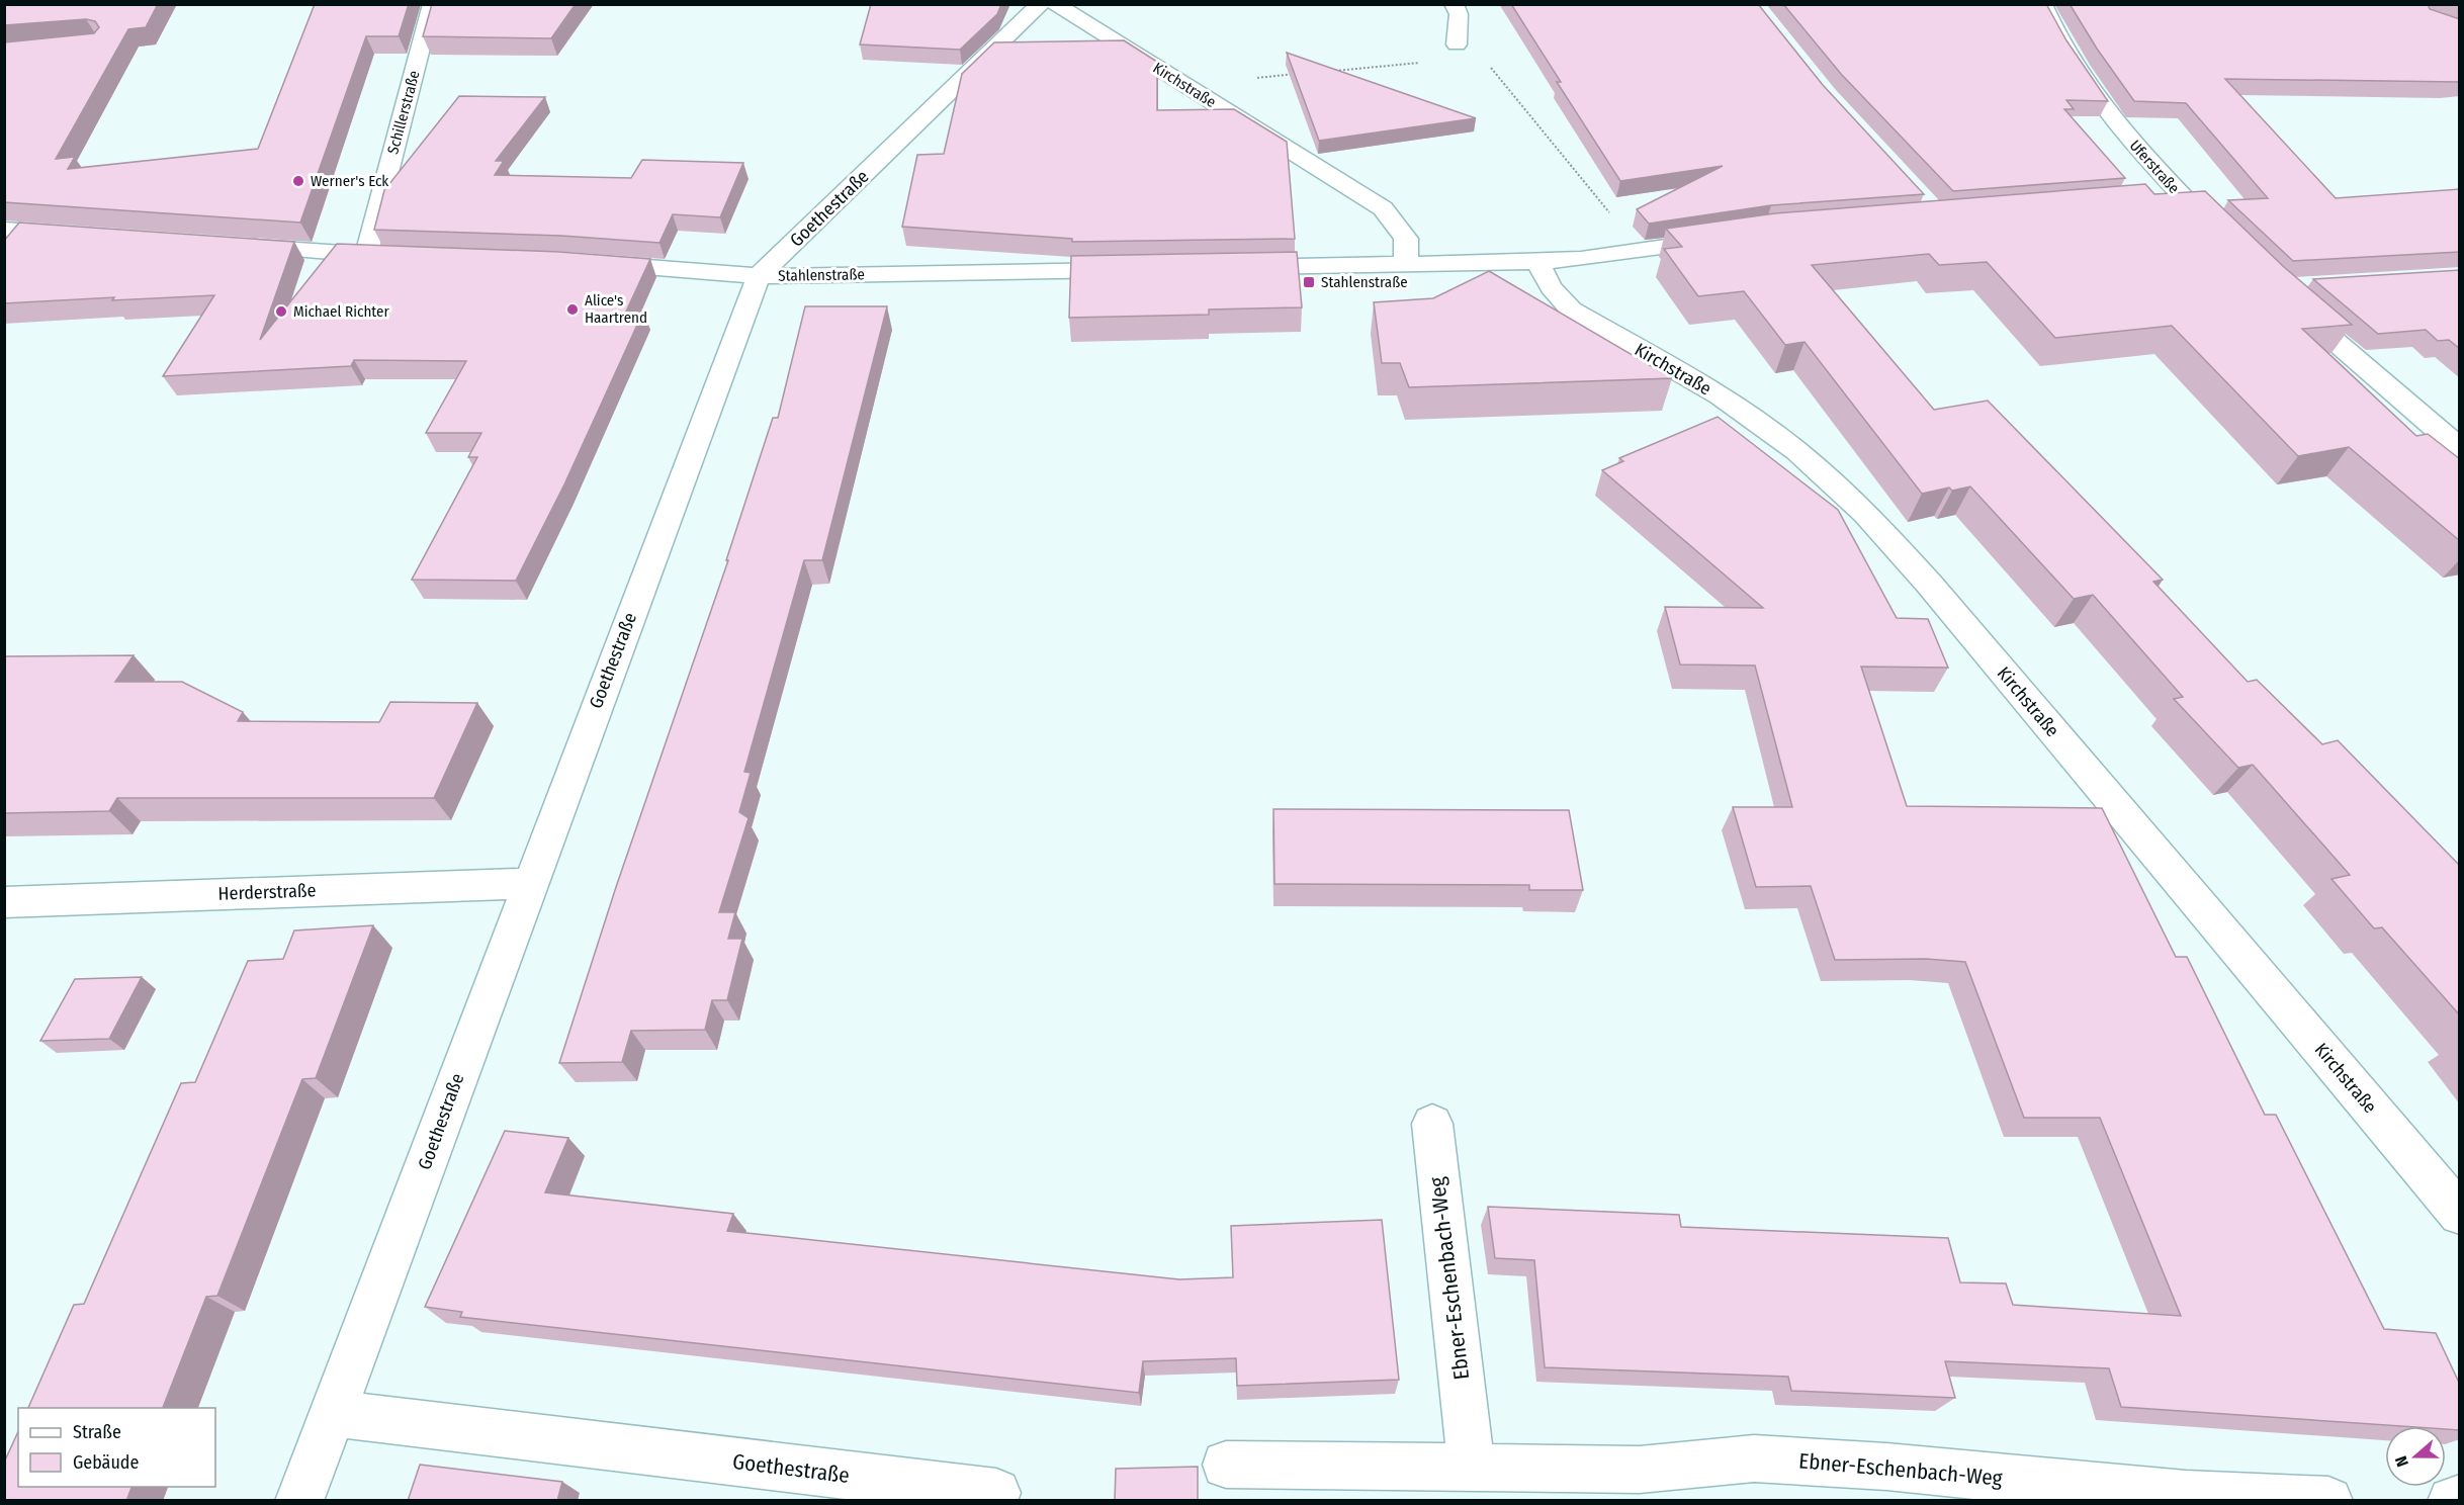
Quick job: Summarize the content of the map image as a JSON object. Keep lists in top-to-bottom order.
{
  "streets": {
    "street": [
      "Kirchstraße",
      "Schillerstraße",
      "Uferstraße",
      "Goethestraße",
      "Stahlenstraße",
      "Herderstraße",
      "Ebner-Eschenbach-Weg"
    ]
  },
  "crossings": [
    ["Goethestraße", "Stahlenstraße"],
    ["Goethestraße", "Herderstraße"]
  ],
  "places": {
    "other": ["Werner's Eck", "Alice's Haartrend", "Michael Richter"],
    "transit": ["Stahlenstraße"]
  },
  "legend": ["Straße", "Gebäude"],
  "north": "left"
}
